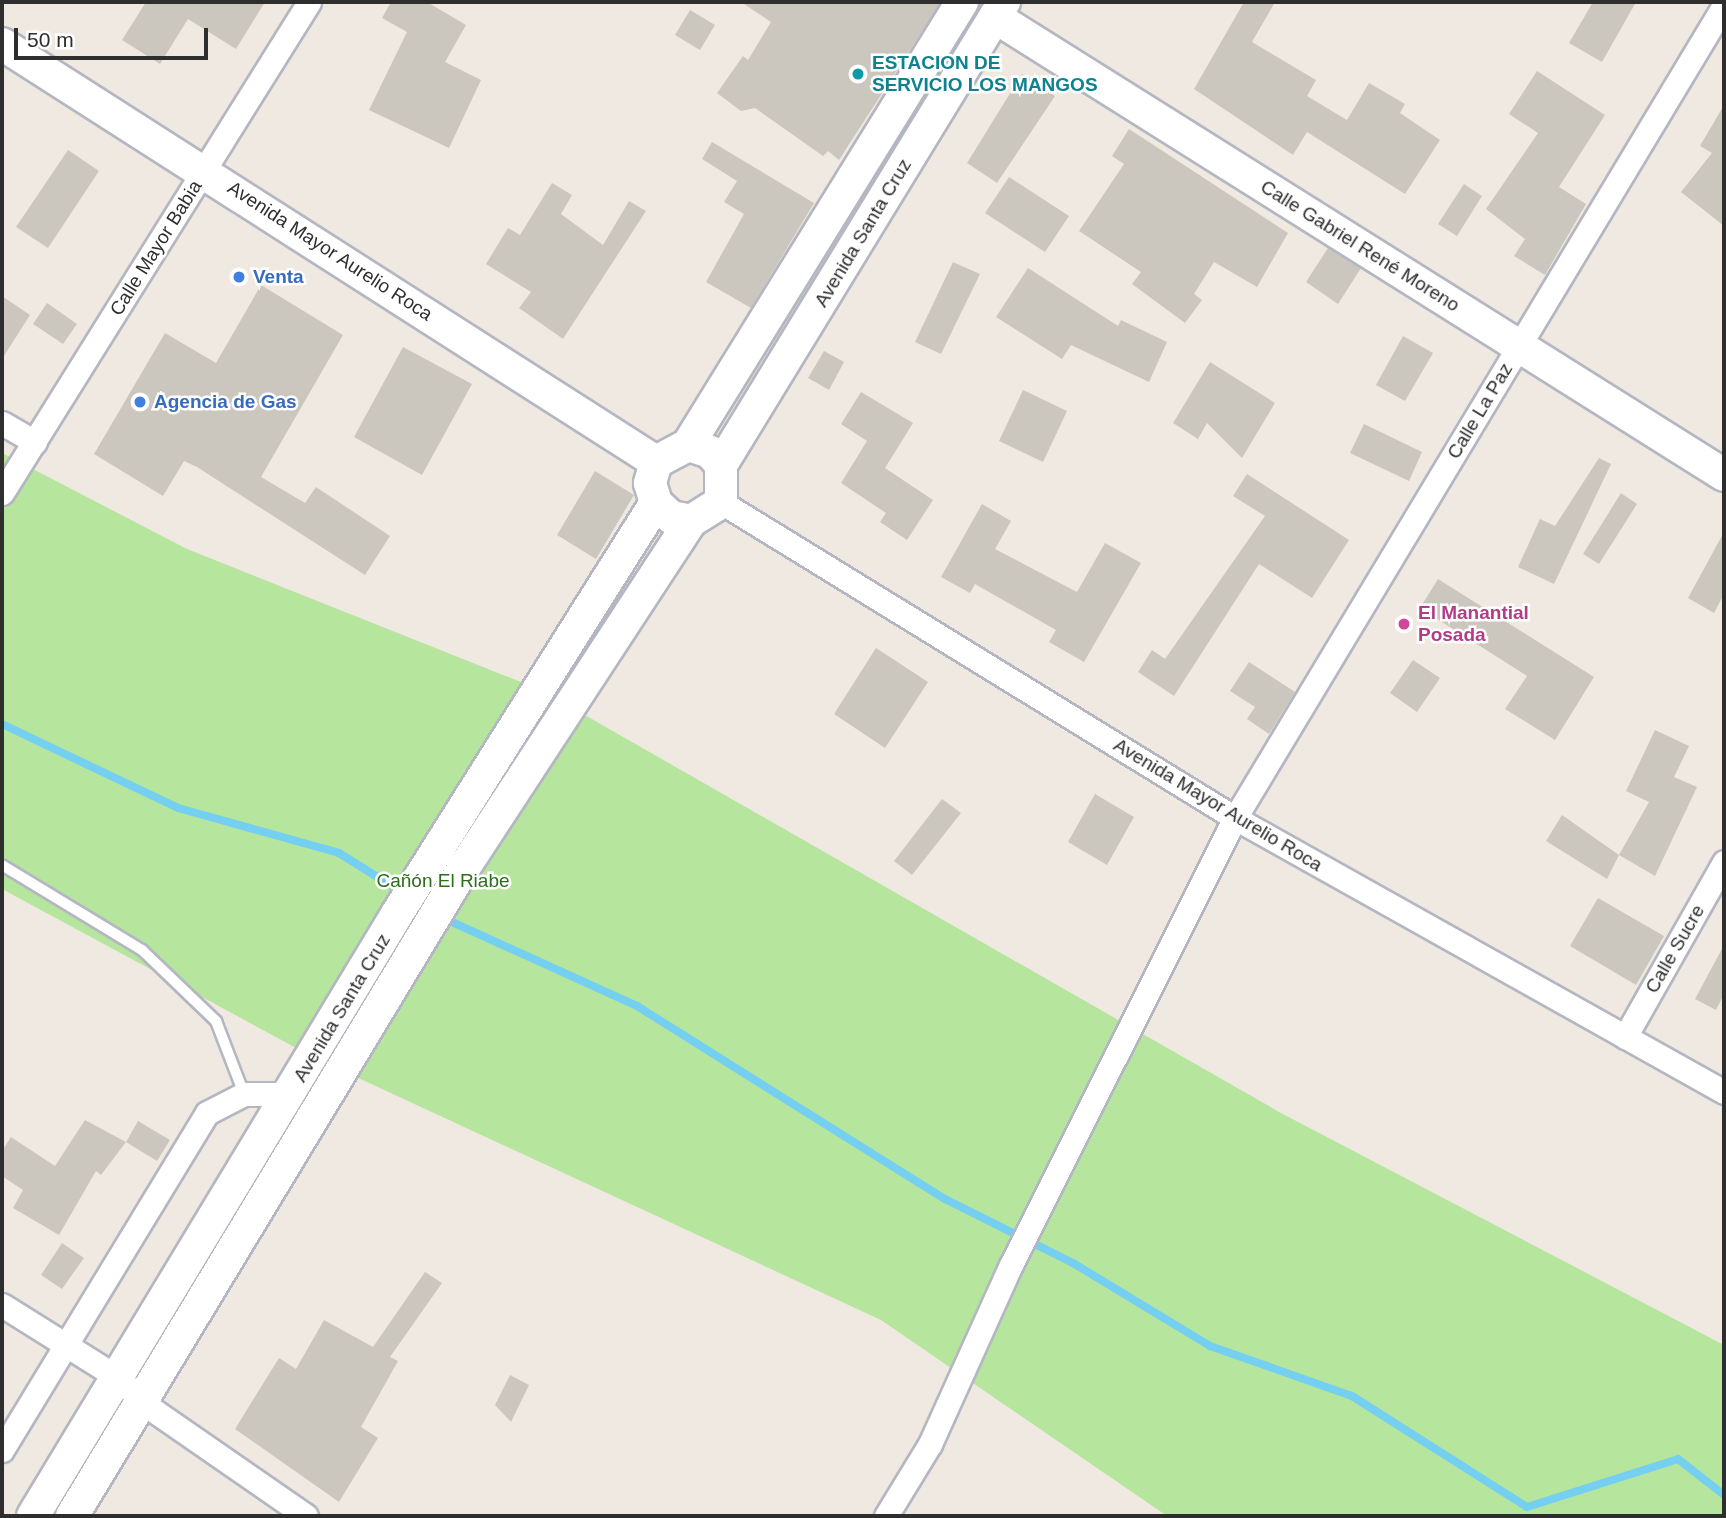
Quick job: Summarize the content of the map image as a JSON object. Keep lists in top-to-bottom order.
{
  "streets": {
    "main road": ["Avenida Santa Cruz", "Calle Gabriel René Moreno", "Avenida Mayor Aurelio Roca"],
    "street": ["Calle Mayor Babia", "Calle La Paz", "Calle Sucre"]
  },
  "crossings": [
    ["Avenida Santa Cruz", "Calle Gabriel René Moreno"],
    ["Avenida Santa Cruz", "Avenida Mayor Aurelio Roca"],
    ["Calle Gabriel René Moreno", "Calle La Paz"],
    ["Calle Mayor Babia", "Avenida Mayor Aurelio Roca"],
    ["Avenida Mayor Aurelio Roca", "Calle La Paz"],
    ["Avenida Mayor Aurelio Roca", "Calle Sucre"]
  ],
  "parks": ["Cañón El Riabe"],
  "places": [
    "ESTACION DE SERVICIO LOS MANGOS",
    "Venta",
    "Agencia de Gas",
    "El Manantial Posada"
  ],
  "scale_bar": "50 m"
}
